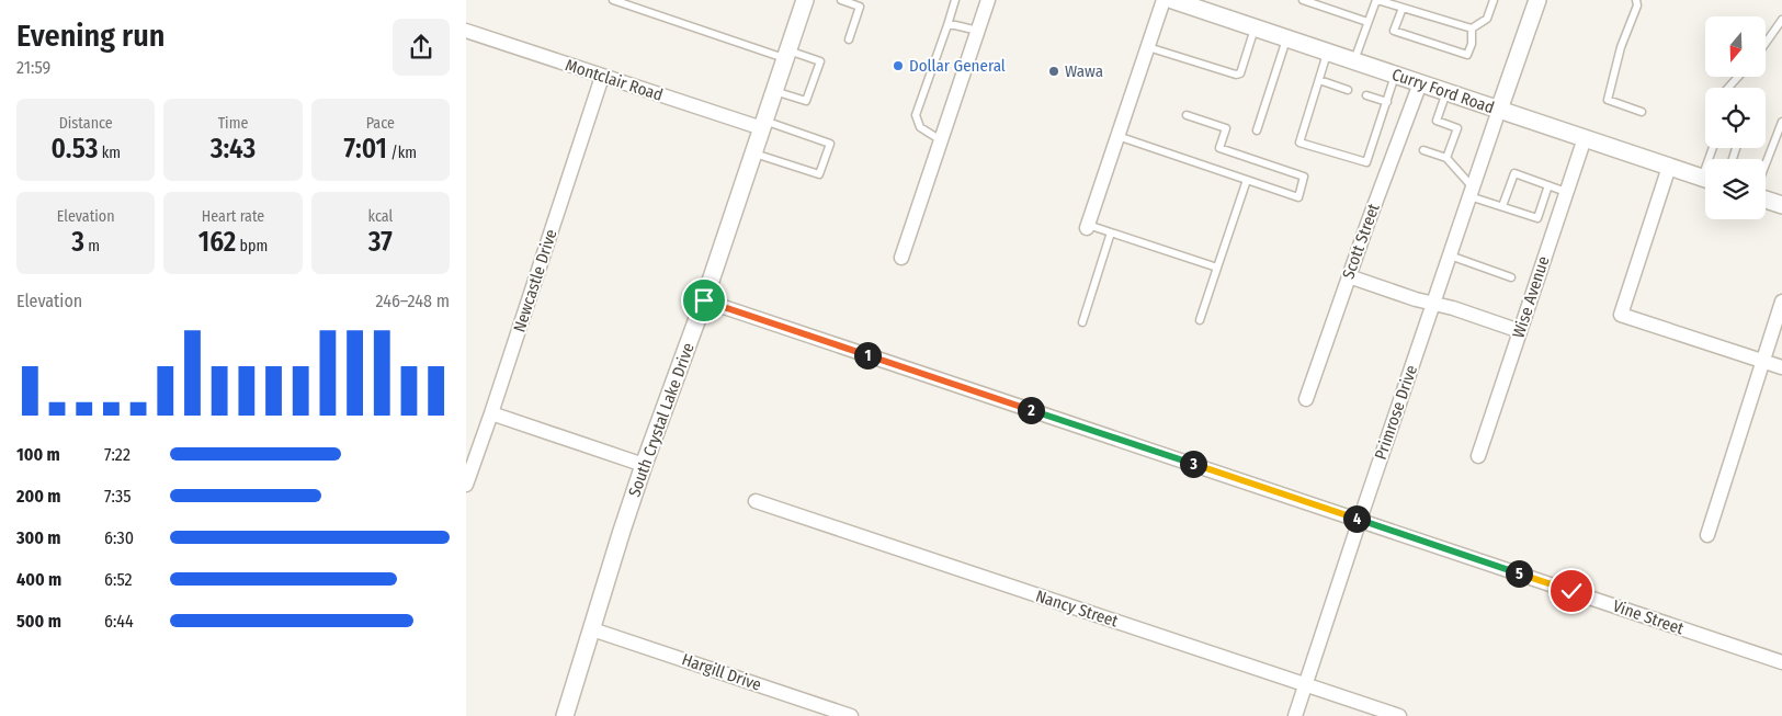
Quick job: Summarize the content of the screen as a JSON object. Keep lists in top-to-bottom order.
{
  "streets": {
    "street": [
      "Montclair Road",
      "Curry Ford Road",
      "Scott Street",
      "Newcastle Drive",
      "Wise Avenue",
      "Primrose Drive",
      "South Crystal Lake Drive",
      "Nancy Street",
      "Vine Street",
      "Hargill Drive"
    ]
  },
  "crossings": [
    ["Montclair Road", "Newcastle Drive"],
    ["Montclair Road", "South Crystal Lake Drive"],
    ["Curry Ford Road", "Scott Street"],
    ["Curry Ford Road", "Wise Avenue"],
    ["Curry Ford Road", "Primrose Drive"],
    ["Primrose Drive", "Nancy Street"],
    ["Primrose Drive", "Vine Street"],
    ["South Crystal Lake Drive", "Vine Street"],
    ["South Crystal Lake Drive", "Hargill Drive"]
  ],
  "places": ["Dollar General", "Wawa"],
  "north": "bottom",
  "page": {
    "heading": ["Evening run", "21:59"],
    "stats": [
      ["Distance", "0.53 km"],
      ["Time", "3:43"],
      ["Pace", "7:01 /km"],
      ["Elevation", "3 m"],
      ["Heart rate", "162 bpm"],
      ["kcal", "37"]
    ],
    "chart": ["Elevation", "246–248 m"],
    "pins": [
      "1",
      "2",
      "3",
      "4",
      "5"
    ],
    "list": [
      {
        "name": "100 m",
        "note": "7:22"
      },
      {
        "name": "200 m",
        "note": "7:35"
      },
      {
        "name": "300 m",
        "note": "6:30"
      },
      {
        "name": "400 m",
        "note": "6:52"
      },
      {
        "name": "500 m",
        "note": "6:44"
      }
    ]
  }
}
